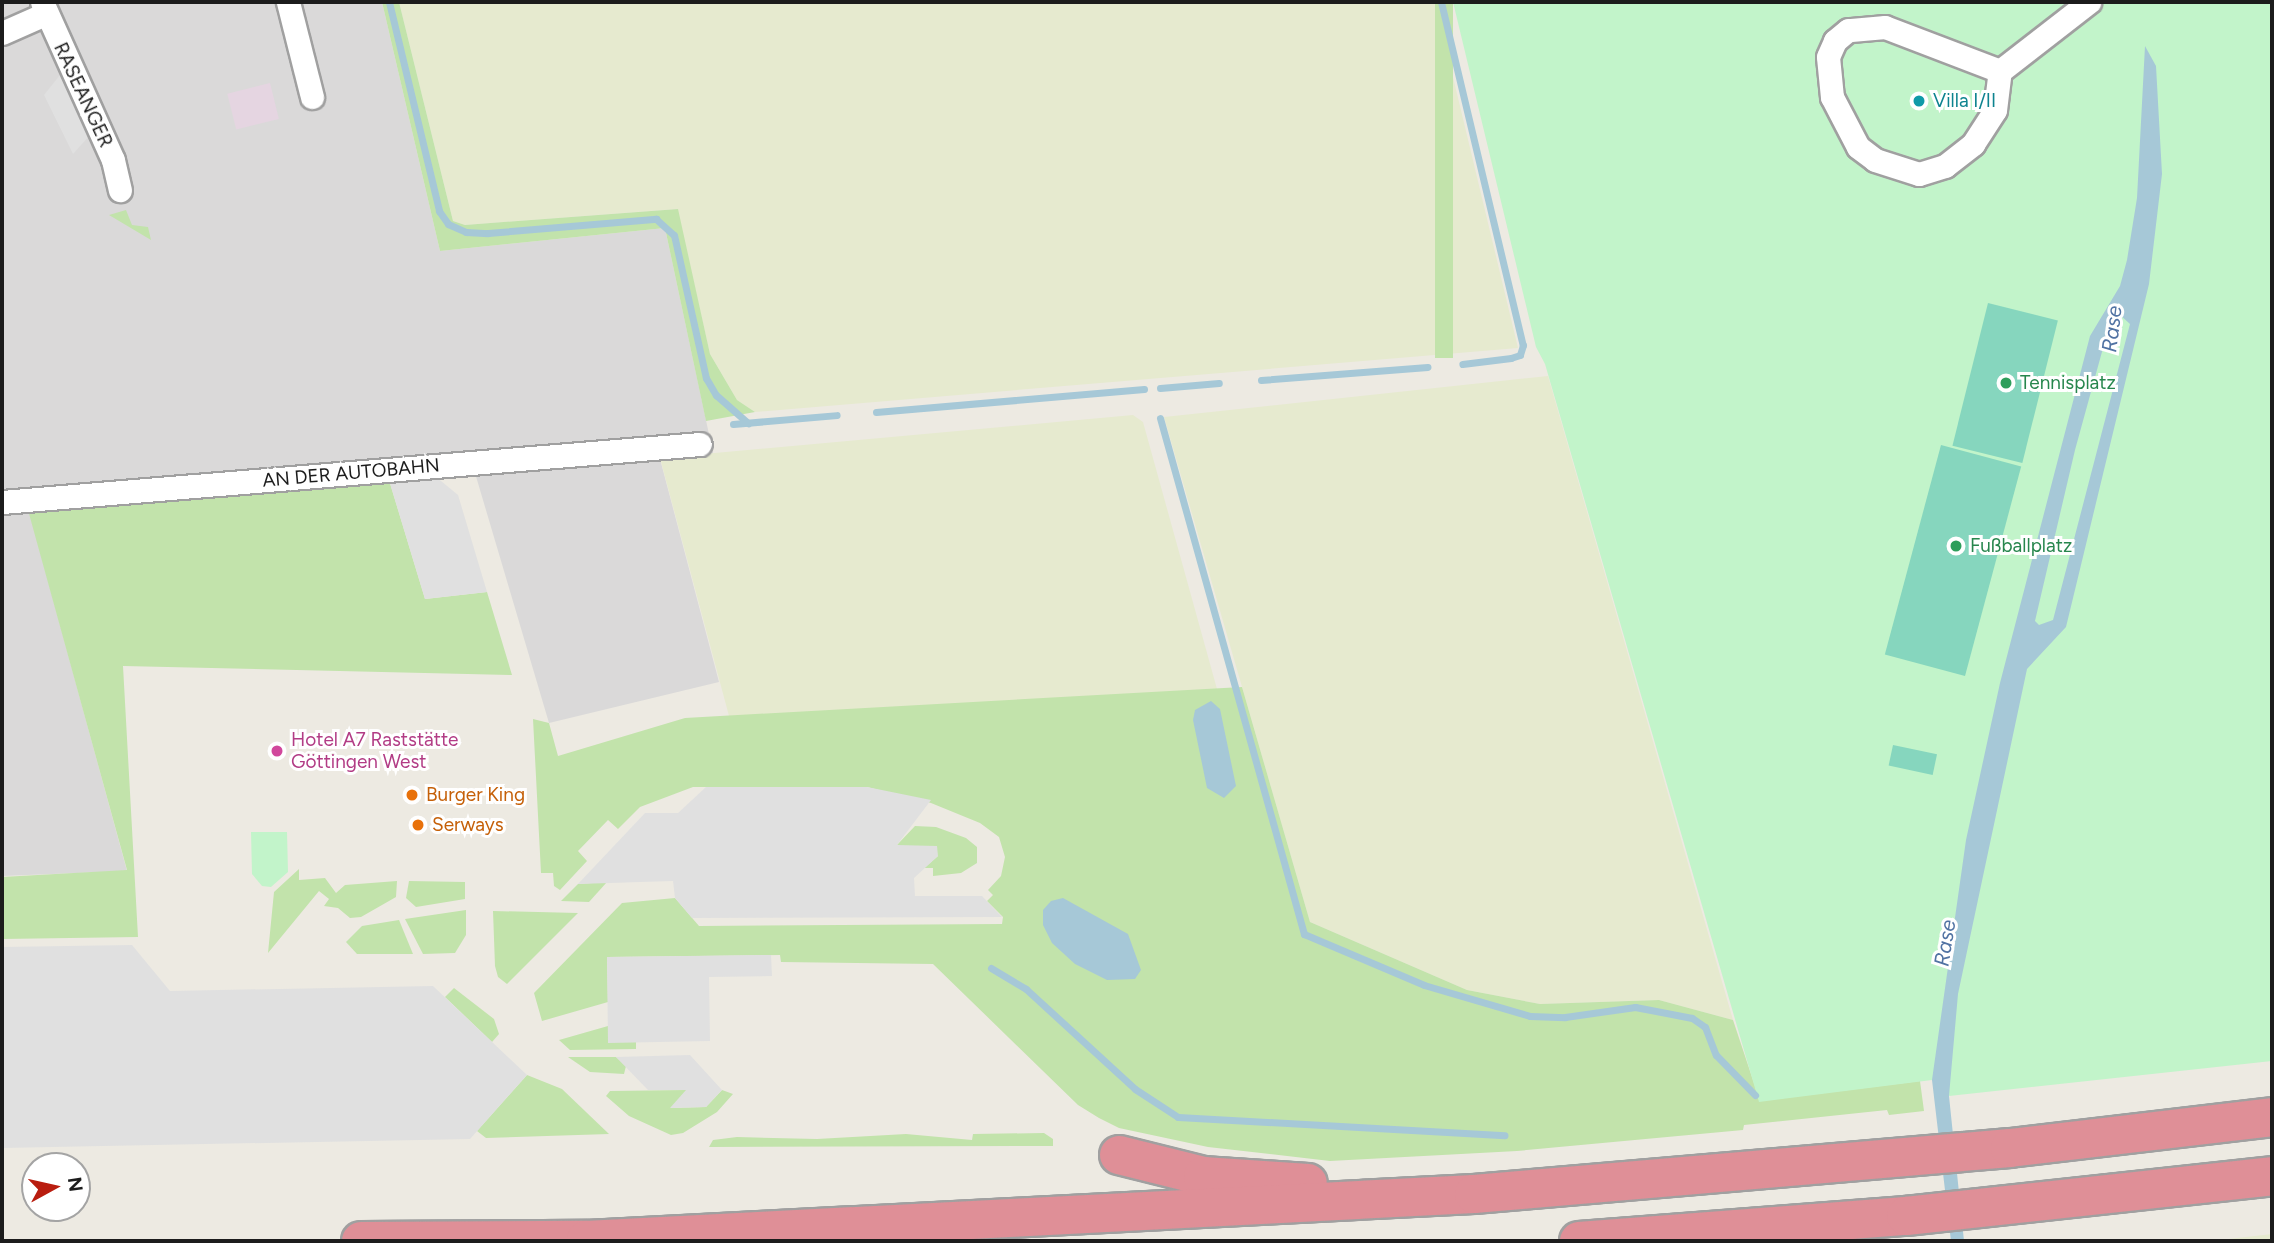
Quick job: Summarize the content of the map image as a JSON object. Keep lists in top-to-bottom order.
{
  "streets": {
    "street": ["RASEANGER", "AN DER AUTOBAHN"]
  },
  "water": ["Rase"],
  "places": [
    "Villa I/II",
    "Tennisplatz",
    "Fußballplatz",
    "Hotel A7 Raststätte Göttingen West",
    "Burger King",
    "Serways"
  ],
  "north": "right"
}
